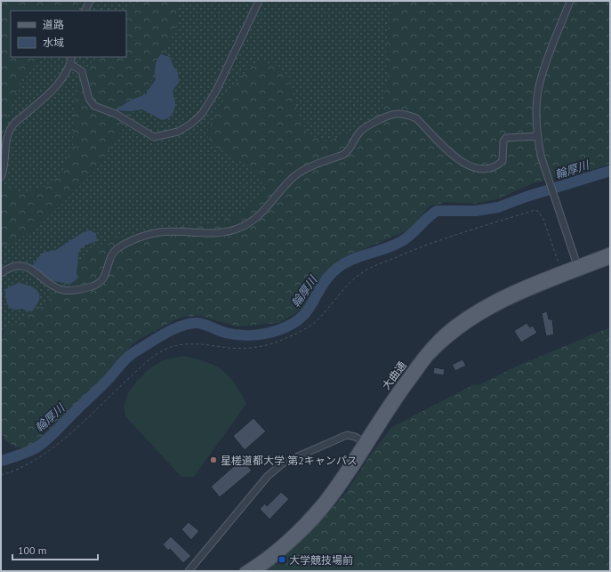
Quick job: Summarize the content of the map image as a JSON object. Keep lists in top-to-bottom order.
{
  "streets": {
    "main road": ["大曲通"]
  },
  "water": ["輪厚川"],
  "places": {
    "other": ["星槎道都大学 第2キャンパス"],
    "transit": ["大学競技場前"]
  },
  "legend": ["道路", "水域"],
  "scale_bar": "100 m"
}
